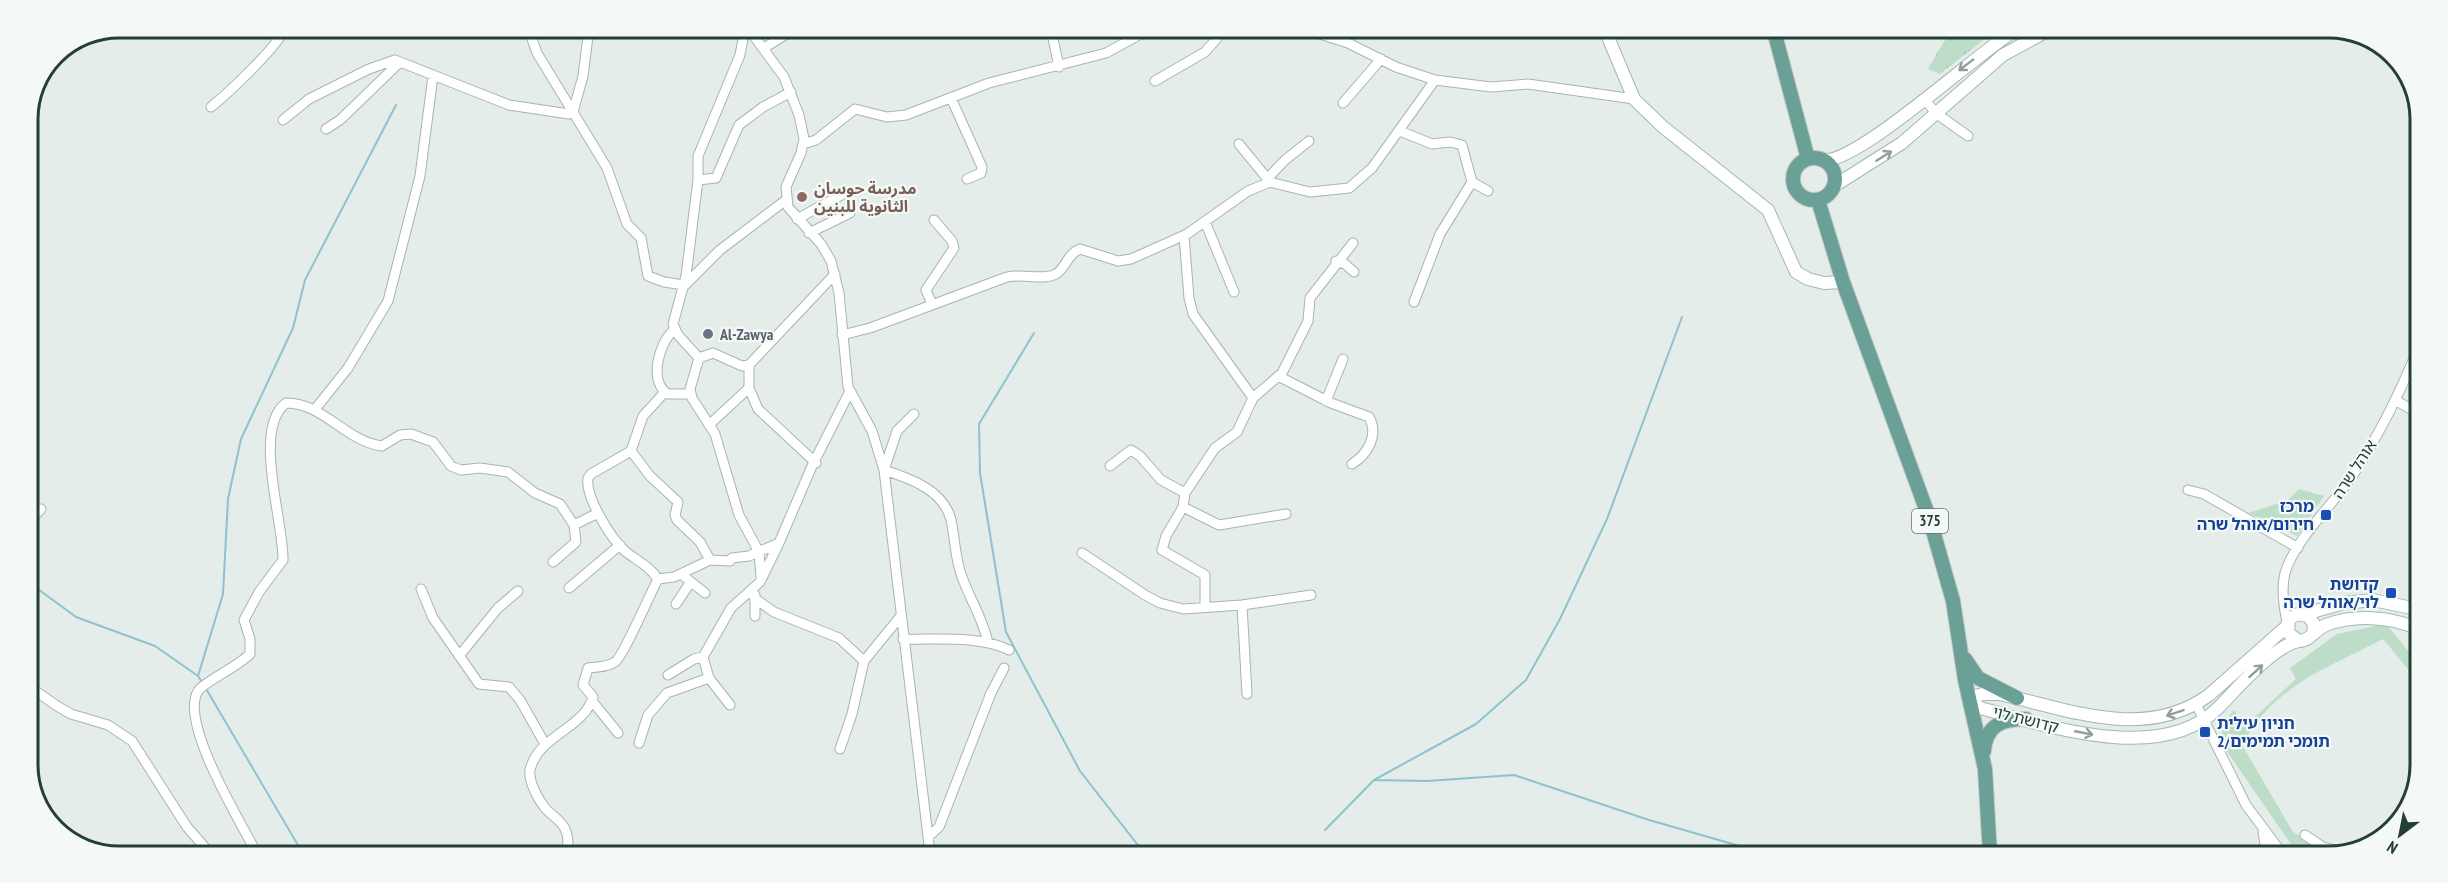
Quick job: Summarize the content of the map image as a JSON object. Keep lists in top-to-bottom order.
{
  "streets": {
    "main road": ["375"],
    "street": ["אוהל שרה", "קדושת לוי"]
  },
  "crossings": [
    ["אוהל שרה", "קדושת לוי"],
    ["375", "קדושת לוי"]
  ],
  "places": {
    "other": ["مدرسة حوسان الثانوية للبنين", "Al-Zawya"],
    "transit": ["מרכז חירום/אוהל שרה", "קדושת לוי/אוהל שרה", "חניון עילית 2/תומכי תמימים"]
  },
  "north": "bottom left"
}
